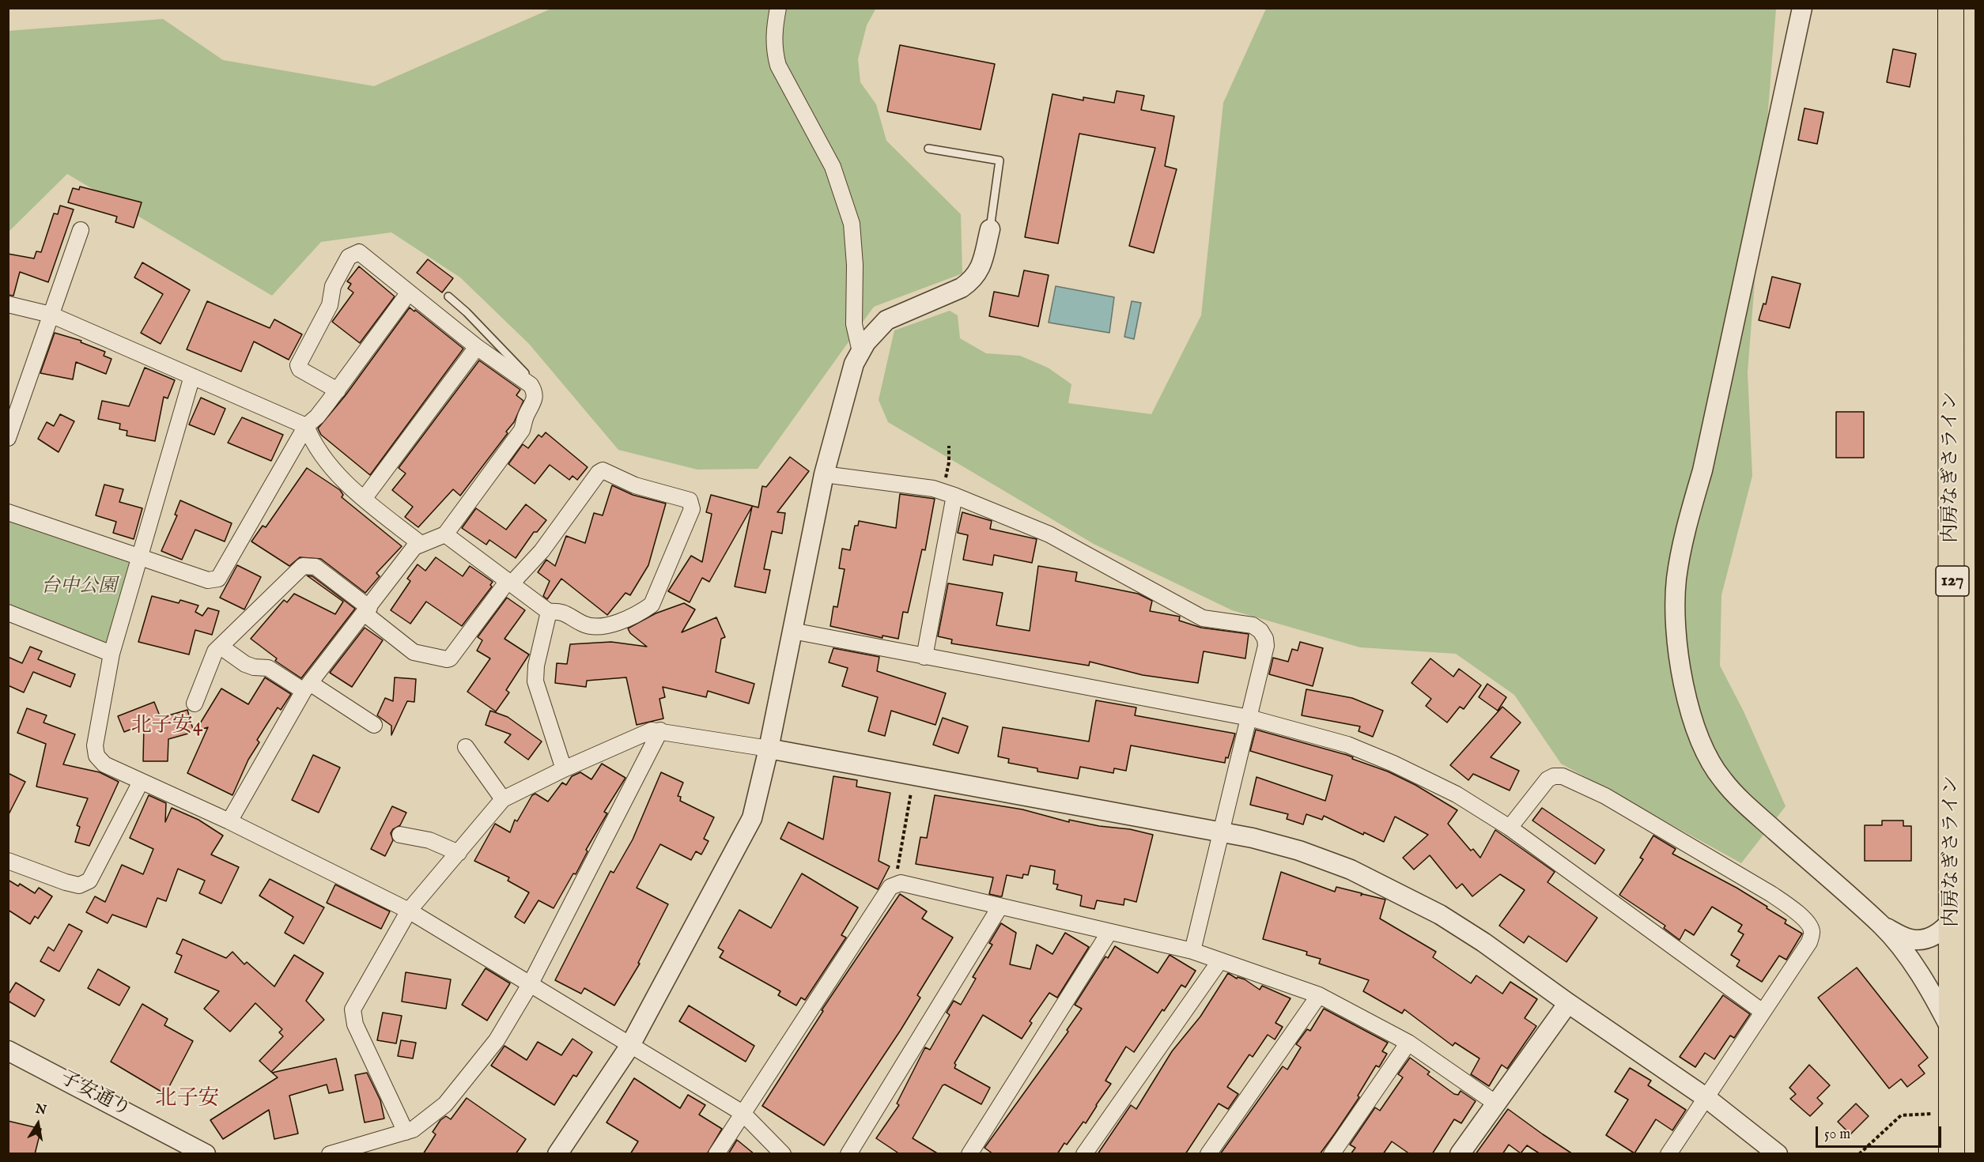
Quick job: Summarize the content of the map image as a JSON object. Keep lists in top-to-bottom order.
{
  "streets": {
    "highway": ["内房なぎさライン", "127"],
    "street": ["子安通り"]
  },
  "districts": ["北子安4", "北子安"],
  "parks": ["台中公園"],
  "scale_bar": "50 m",
  "north": "top"
}
